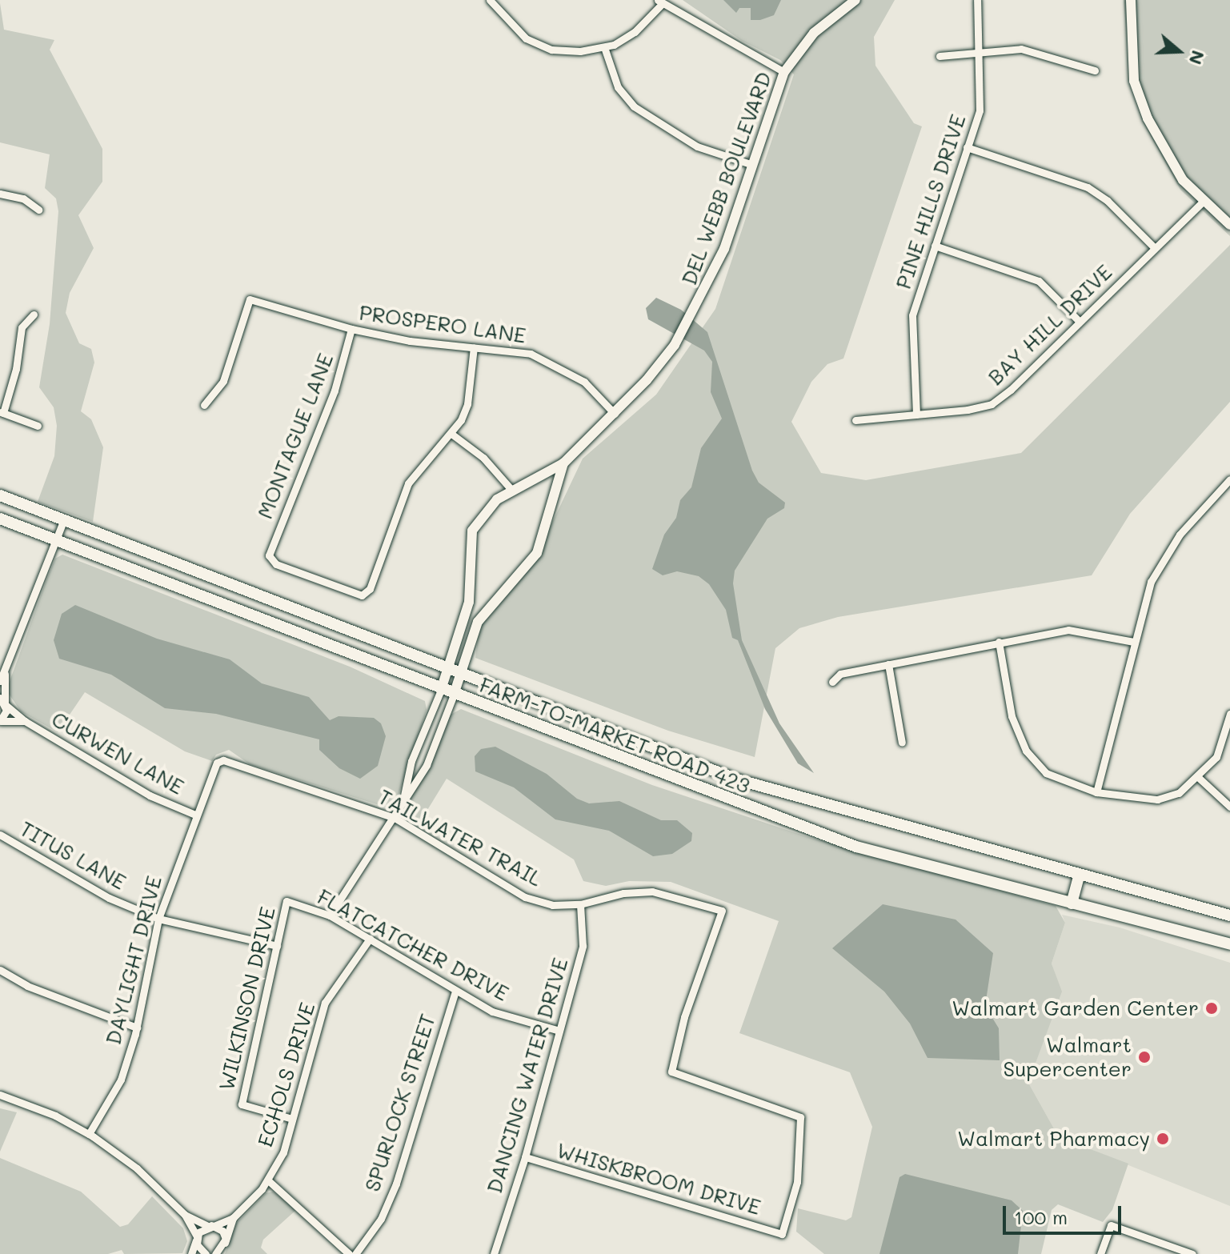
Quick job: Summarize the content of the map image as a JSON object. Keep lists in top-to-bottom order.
{
  "streets": {
    "main road": ["FARM-TO-MARKET ROAD 423"],
    "street": [
      "DEL WEBB BOULEVARD",
      "PINE HILLS DRIVE",
      "PROSPERO LANE",
      "BAY HILL DRIVE",
      "MONTAGUE LANE",
      "CURWEN LANE",
      "TAILWATER TRAIL",
      "TITUS LANE",
      "FLATCATCHER DRIVE",
      "DAYLIGHT DRIVE",
      "WILKINSON DRIVE",
      "ECHOLS DRIVE",
      "DANCING WATER DRIVE",
      "SPURLOCK STREET",
      "WHISKBROOM DRIVE"
    ]
  },
  "crossings": [
    ["DEL WEBB BOULEVARD", "PROSPERO LANE"],
    ["DEL WEBB BOULEVARD", "FARM-TO-MARKET ROAD 423"],
    ["DEL WEBB BOULEVARD", "TAILWATER TRAIL"],
    ["DEL WEBB BOULEVARD", "FLATCATCHER DRIVE"],
    ["PINE HILLS DRIVE", "BAY HILL DRIVE"],
    ["PROSPERO LANE", "MONTAGUE LANE"],
    ["CURWEN LANE", "DAYLIGHT DRIVE"],
    ["TAILWATER TRAIL", "DAYLIGHT DRIVE"],
    ["TAILWATER TRAIL", "DANCING WATER DRIVE"],
    ["TAILWATER TRAIL", "WHISKBROOM DRIVE"],
    ["TITUS LANE", "DAYLIGHT DRIVE"],
    ["TITUS LANE", "WILKINSON DRIVE"],
    ["FLATCATCHER DRIVE", "WILKINSON DRIVE"],
    ["FLATCATCHER DRIVE", "ECHOLS DRIVE"],
    ["FLATCATCHER DRIVE", "DANCING WATER DRIVE"],
    ["FLATCATCHER DRIVE", "SPURLOCK STREET"],
    ["WILKINSON DRIVE", "ECHOLS DRIVE"],
    ["DANCING WATER DRIVE", "WHISKBROOM DRIVE"]
  ],
  "places": ["Walmart Garden Center", "Walmart Supercenter", "Walmart Pharmacy"],
  "scale_bar": "100 m",
  "north": "right"
}
